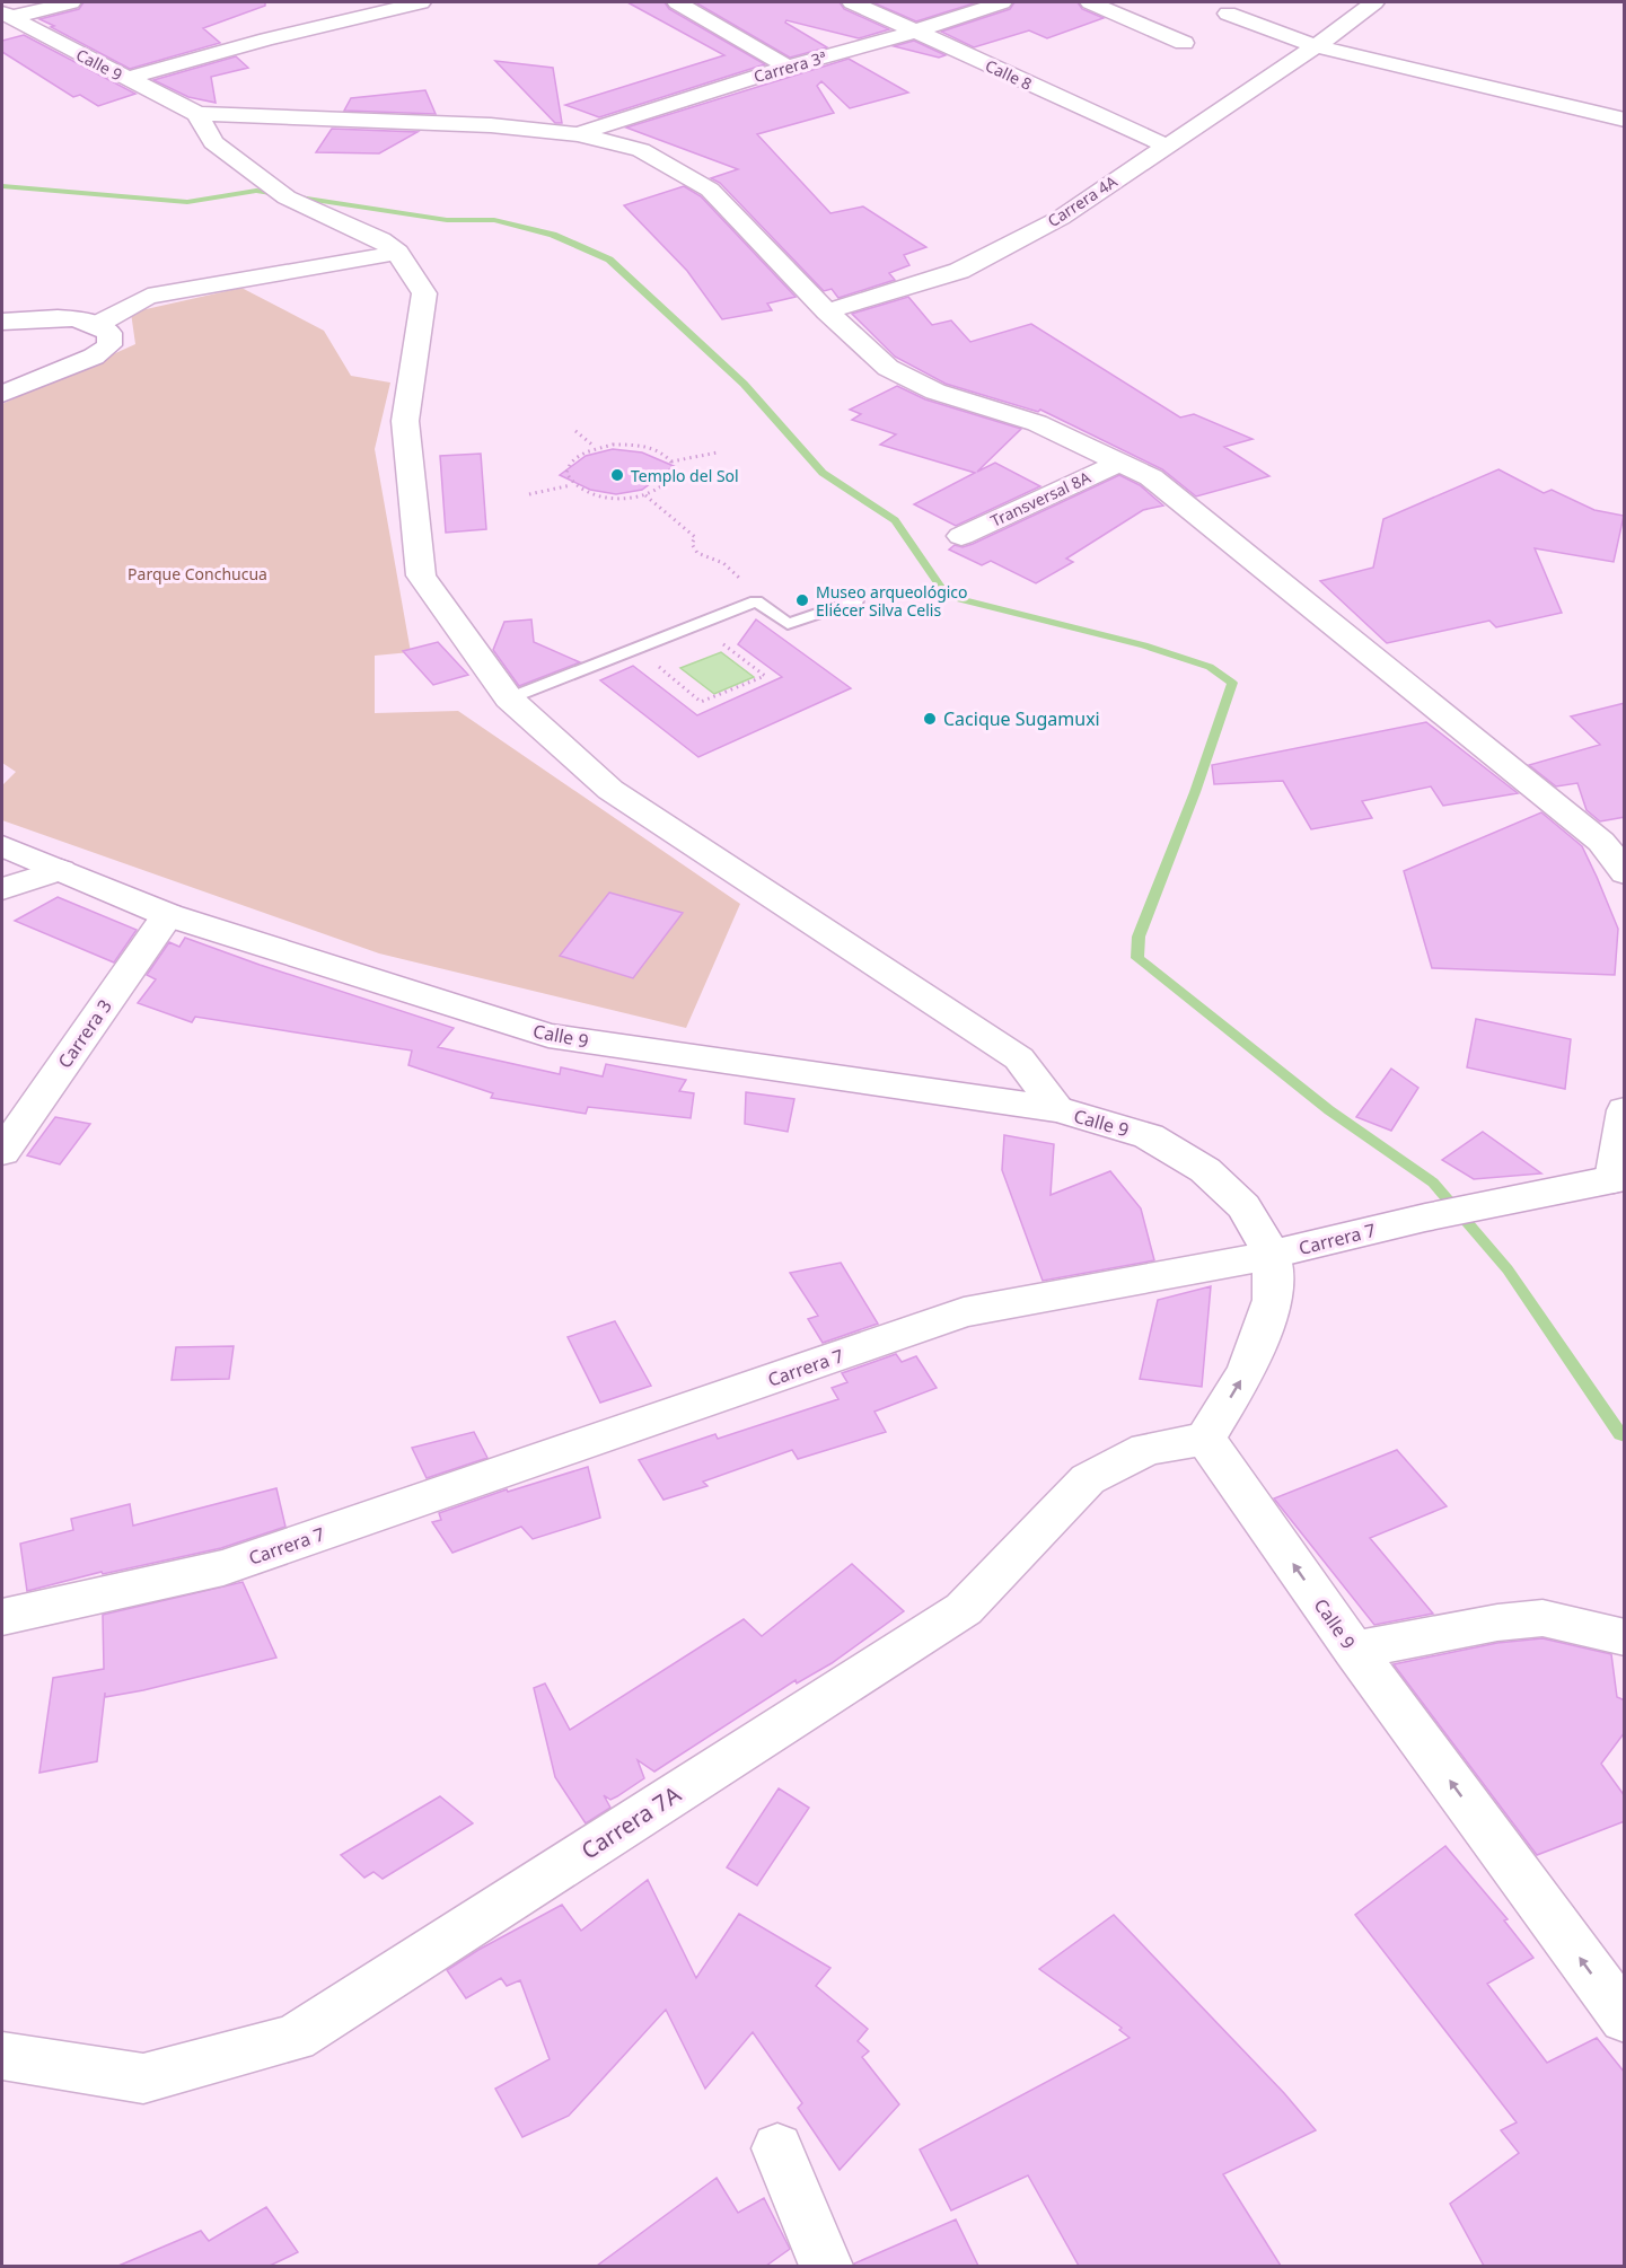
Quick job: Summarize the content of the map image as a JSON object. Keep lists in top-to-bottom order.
{
  "streets": {
    "street": [
      "Calle 9",
      "Carrera 3ª",
      "Calle 8",
      "Carrera 4A",
      "Transversal 8A",
      "Carrera 3",
      "Carrera 7",
      "Carrera 7A"
    ]
  },
  "crossings": [
    ["Calle 9", "Carrera 3"],
    ["Calle 9", "Carrera 7"],
    ["Calle 9", "Carrera 7A"],
    ["Carrera 3ª", "Calle 8"],
    ["Calle 8", "Carrera 4A"]
  ],
  "parks": ["Parque Conchucua"],
  "places": ["Templo del Sol", "Museo arqueológico Eliécer Silva Celis", "Cacique Sugamuxi"]
}
